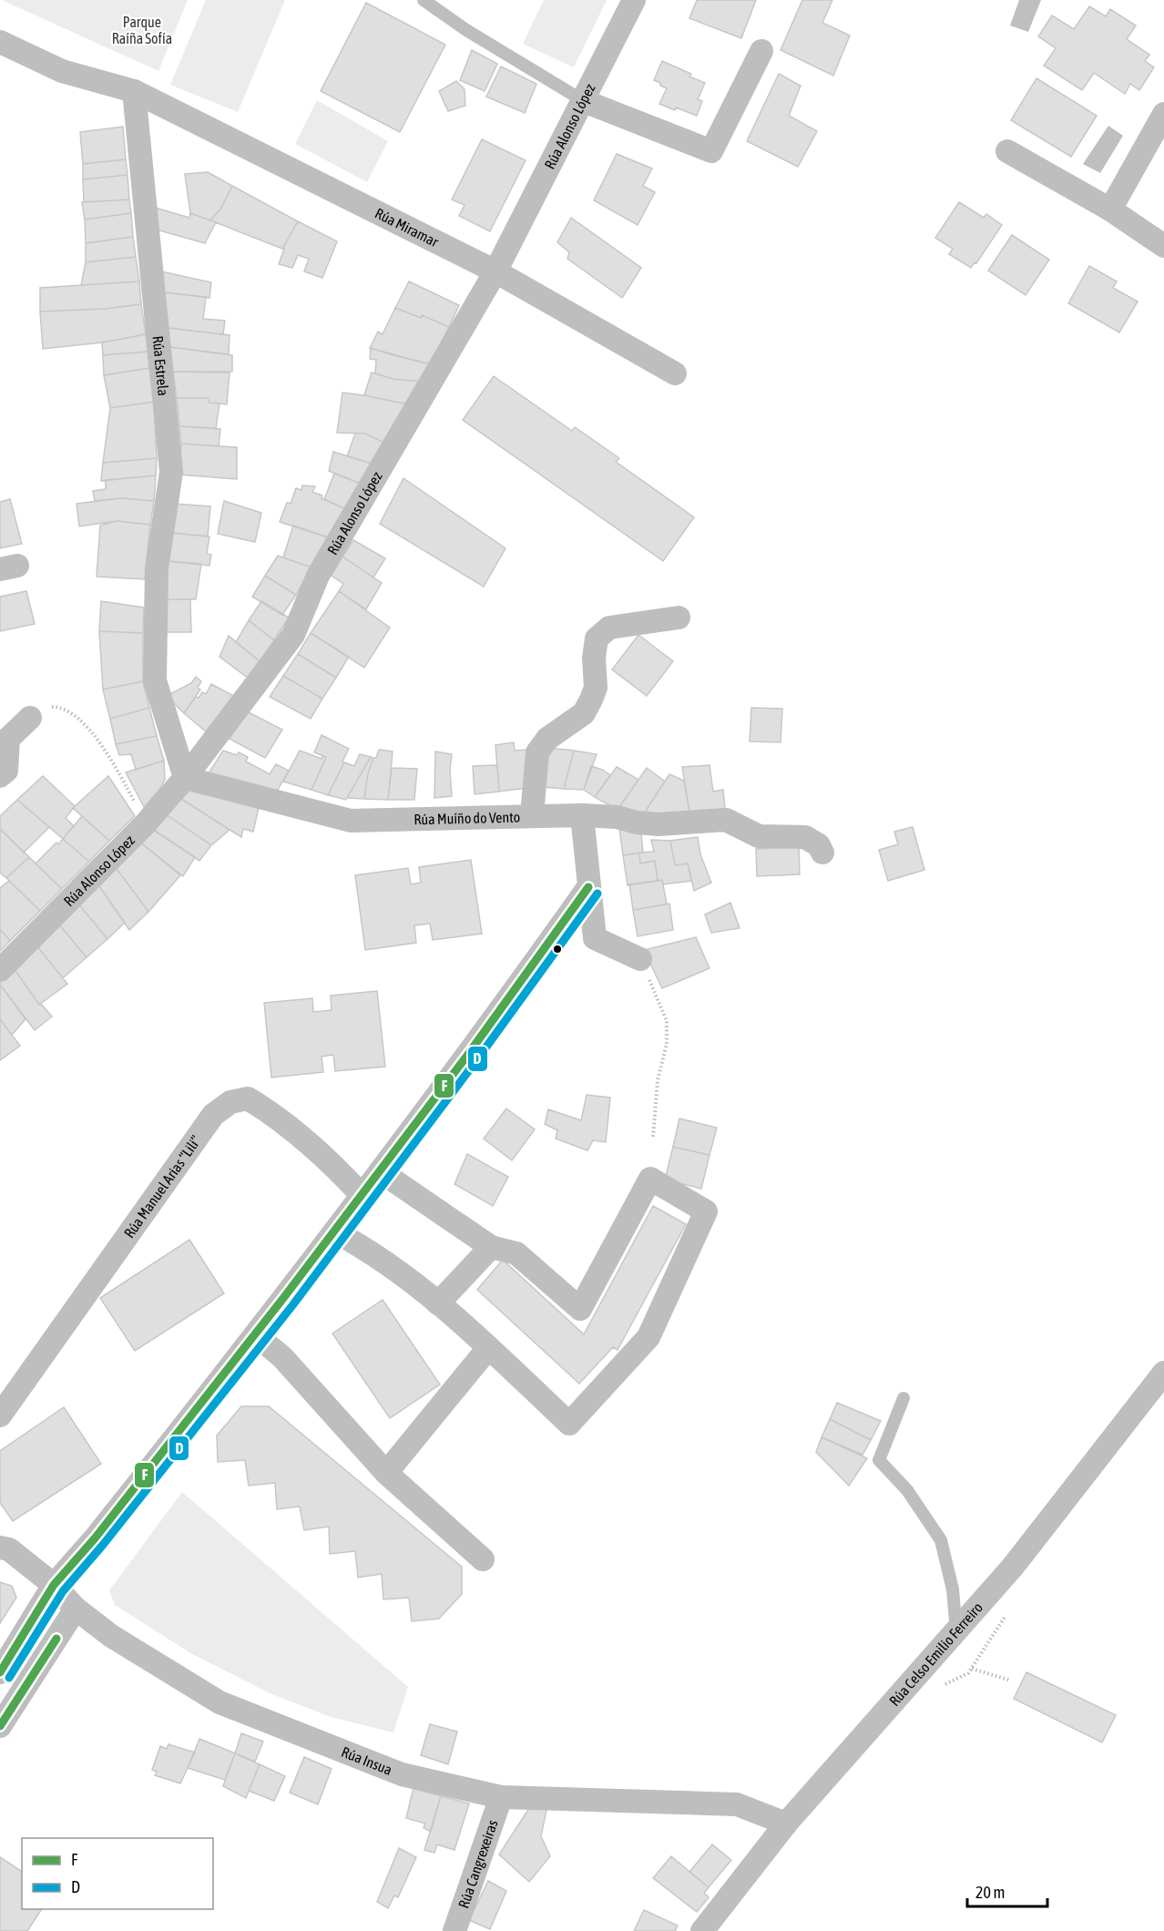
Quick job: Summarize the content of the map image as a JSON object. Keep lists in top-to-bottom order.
{
  "streets": {
    "street": [
      "Rúa Alonso López",
      "Rúa Miramar",
      "Rúa Estrela",
      "Rúa Muíño do Vento",
      "Rúa Manuel Arias “Lili”",
      "Rúa Celso Emilio Ferreiro",
      "Rúa Insua",
      "Rúa Cangrexeiras"
    ]
  },
  "crossings": [
    ["Rúa Alonso López", "Rúa Miramar"],
    ["Rúa Alonso López", "Rúa Estrela"],
    ["Rúa Alonso López", "Rúa Muíño do Vento"],
    ["Rúa Miramar", "Rúa Estrela"],
    ["Rúa Estrela", "Rúa Muíño do Vento"],
    ["Rúa Celso Emilio Ferreiro", "Rúa Insua"],
    ["Rúa Insua", "Rúa Cangrexeiras"]
  ],
  "parks": ["Parque Raíña Sofía"],
  "lines": ["transit line F", "transit line D"],
  "legend": ["F", "D"],
  "scale_bar": "20 m"
}
